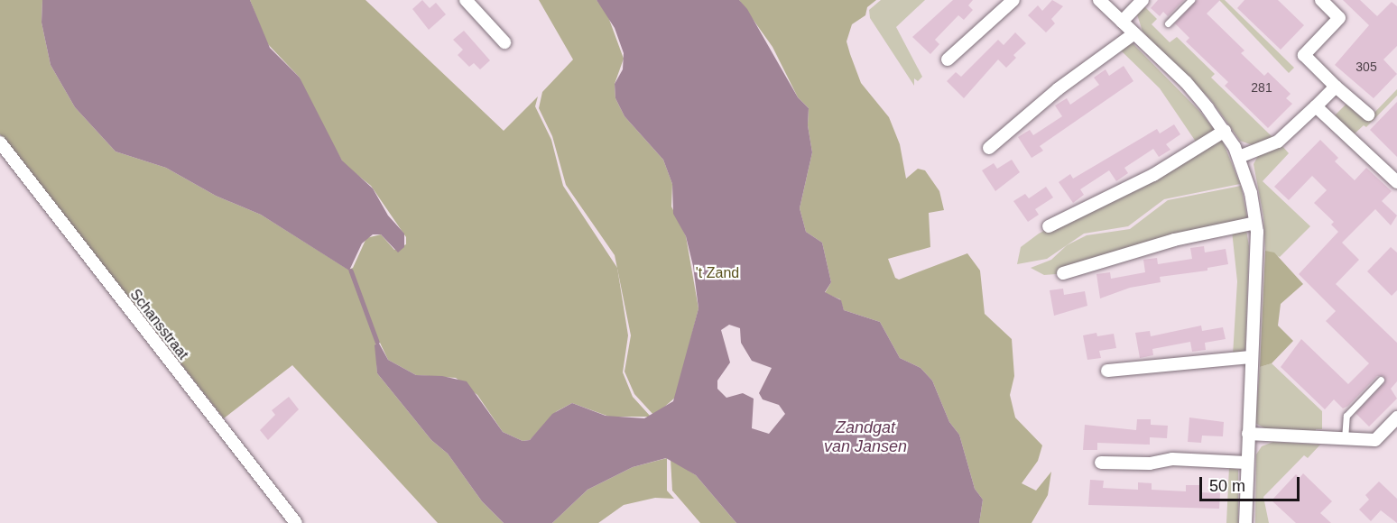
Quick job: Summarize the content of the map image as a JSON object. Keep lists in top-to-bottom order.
{
  "streets": {
    "street": ["Schansstraat"]
  },
  "water": ["Zandgat van Jansen"],
  "parks": ["'t Zand"],
  "house_numbers": ["305", "281"],
  "scale_bar": "50 m"
}
